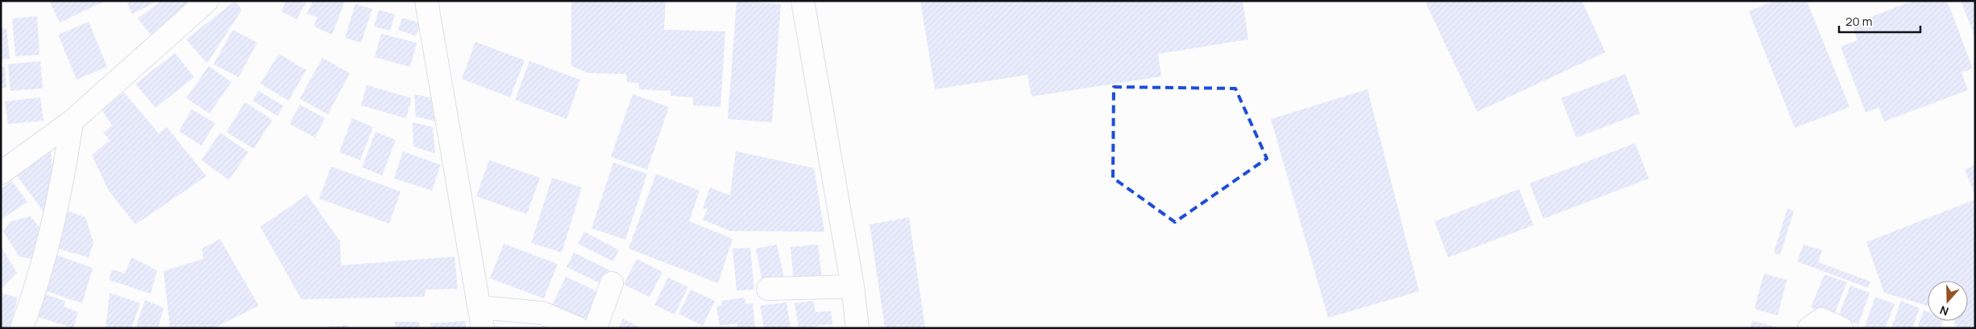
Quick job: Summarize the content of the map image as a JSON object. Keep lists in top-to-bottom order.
{
  "scale_bar": "20 m",
  "north": "bottom"
}
